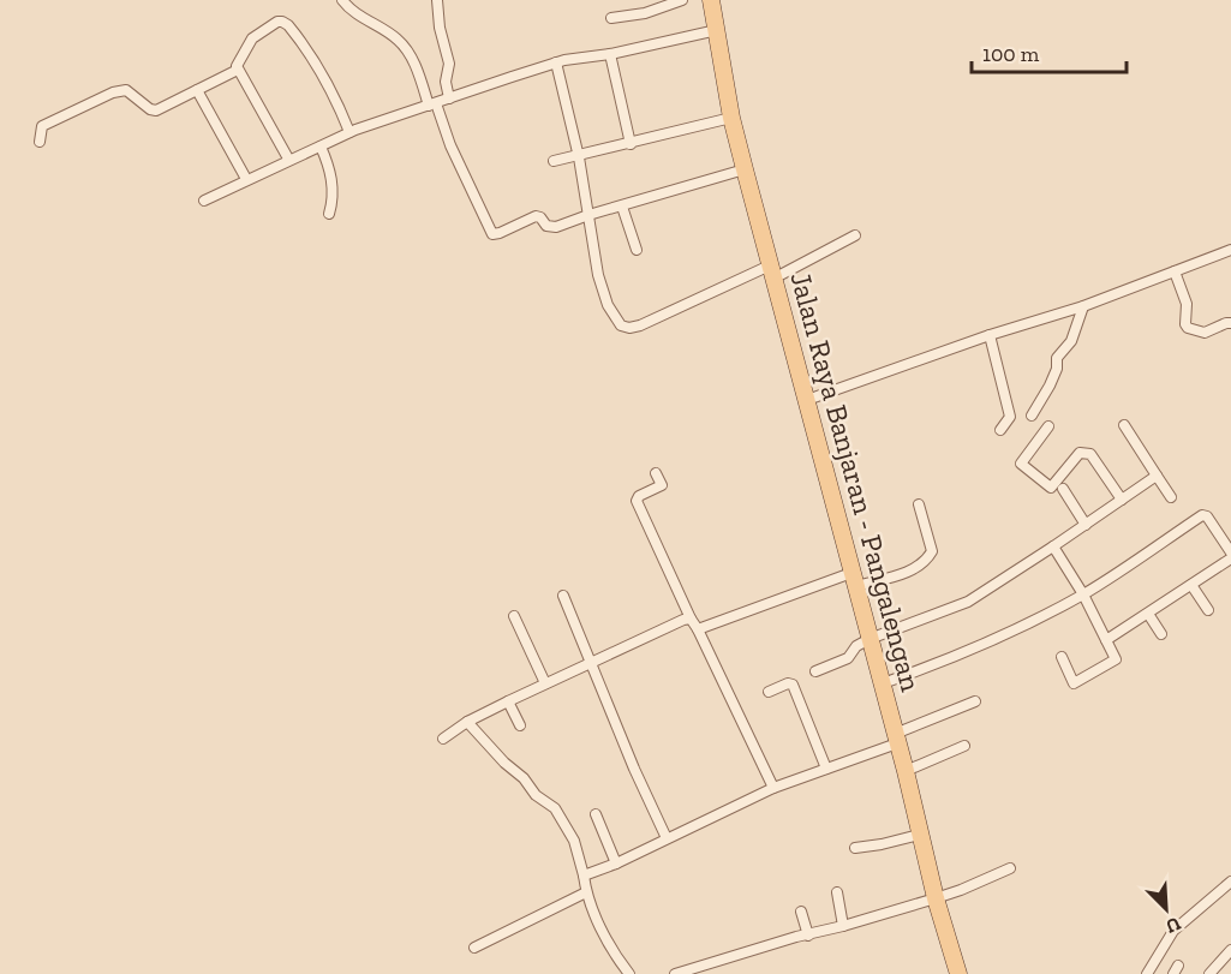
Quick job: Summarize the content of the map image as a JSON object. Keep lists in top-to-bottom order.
{
  "streets": {
    "main road": ["Jalan Raya Banjaran - Pangalengan"]
  },
  "scale_bar": "100 m",
  "north": "bottom right"
}
